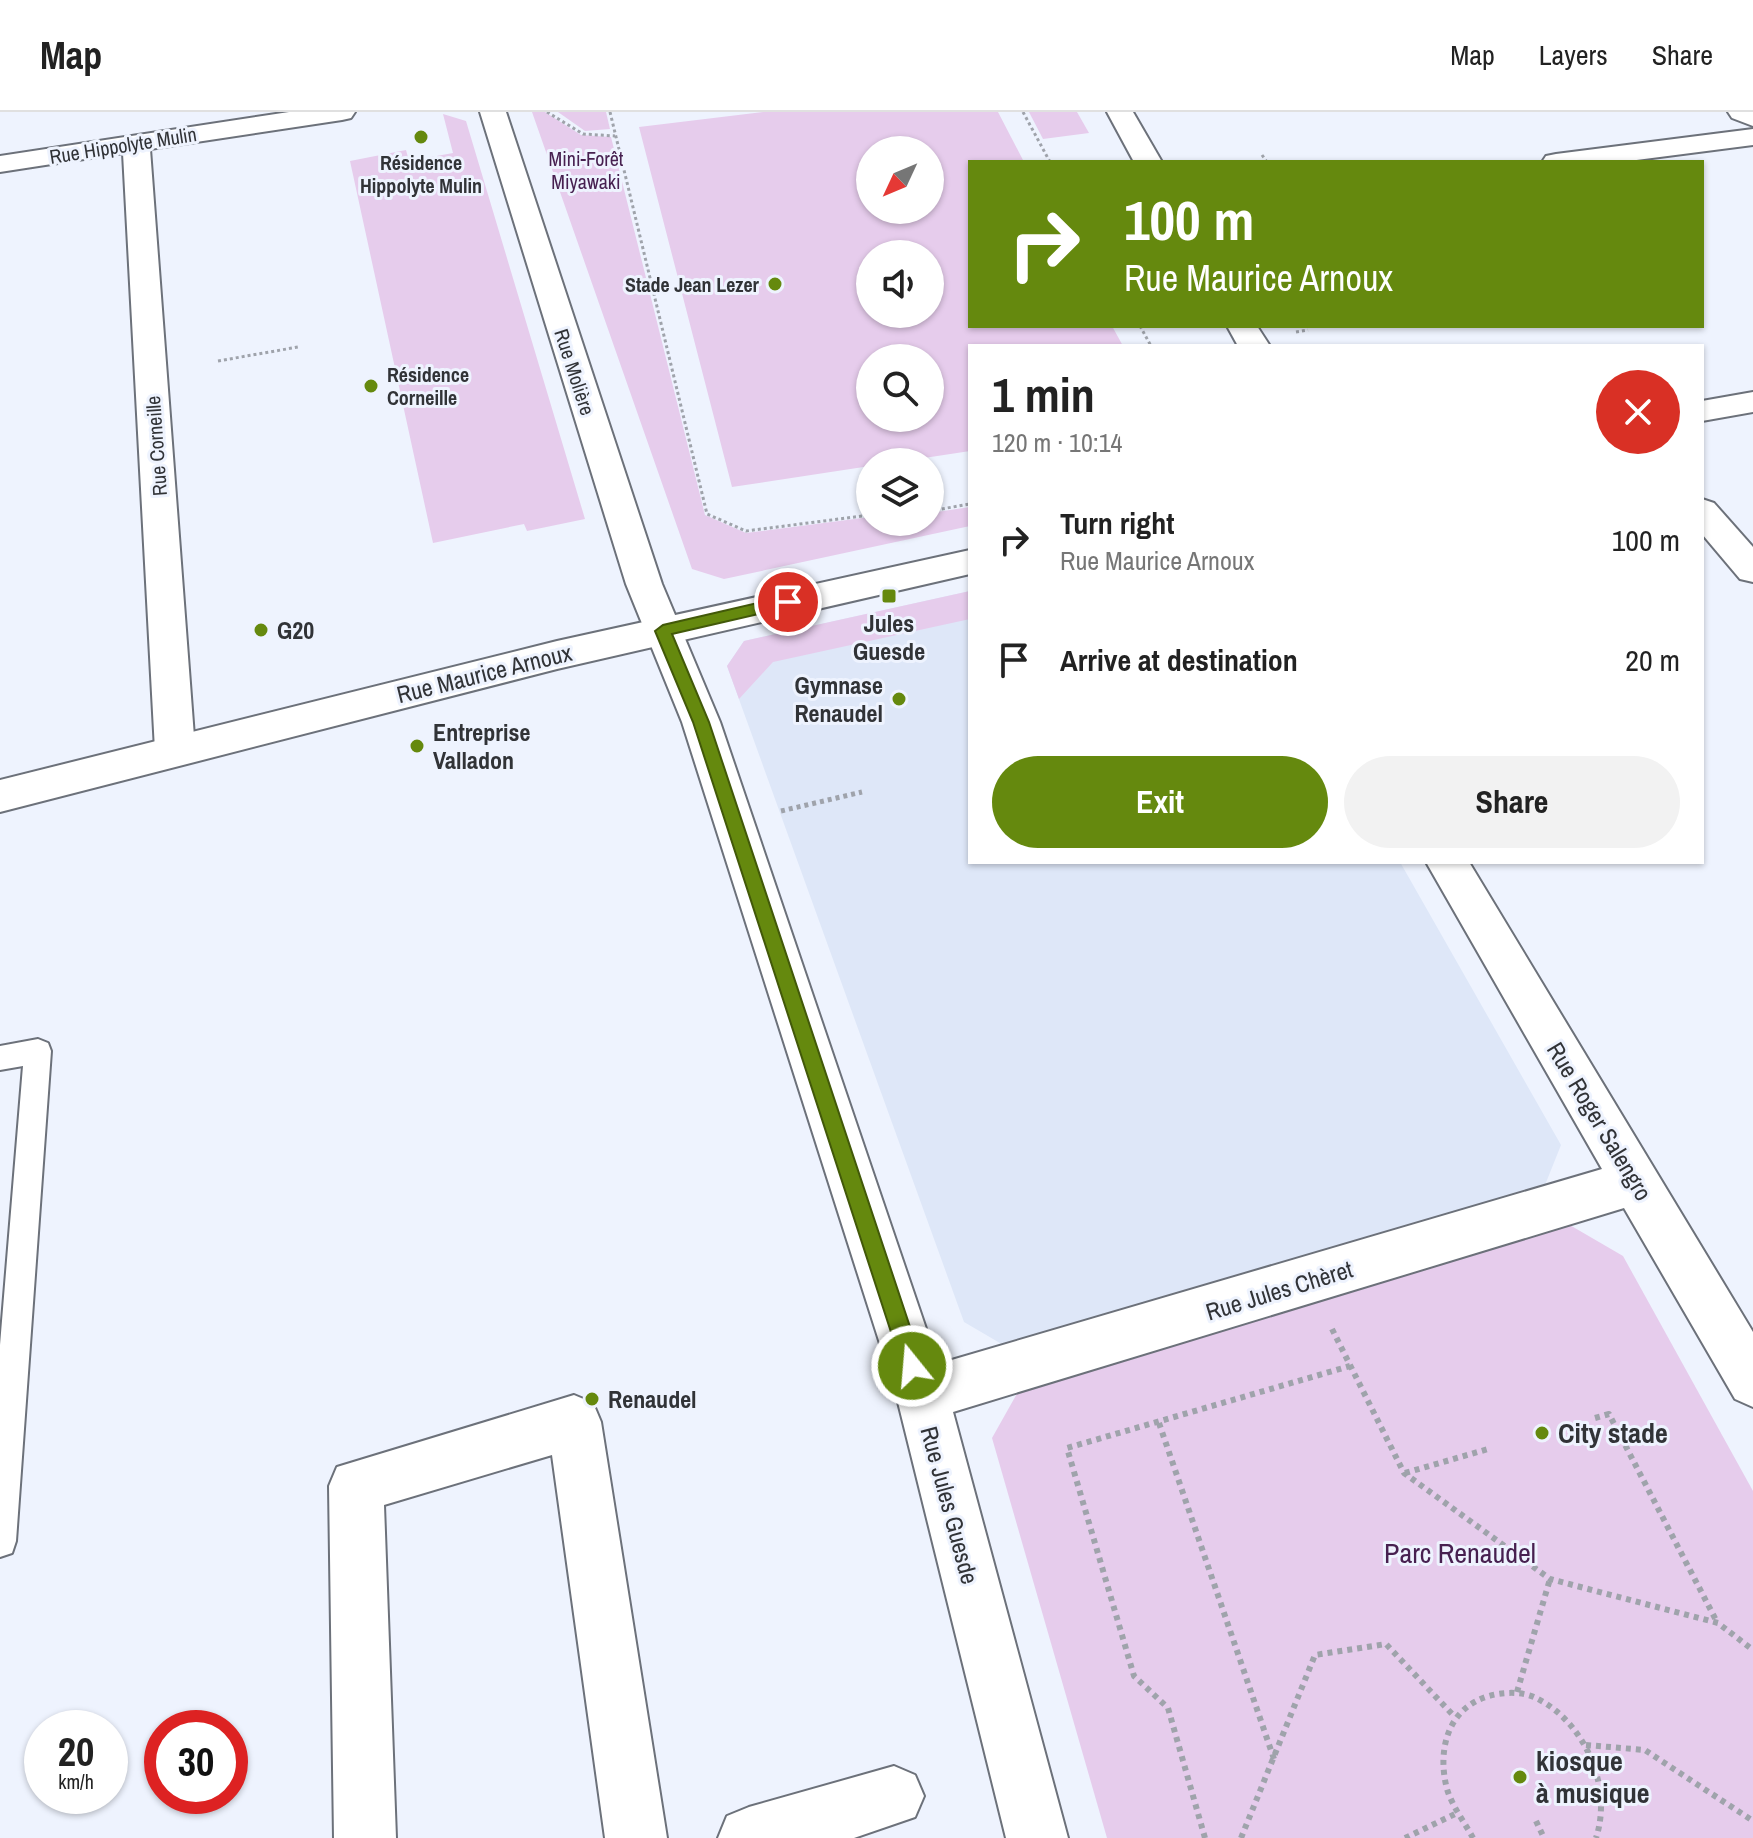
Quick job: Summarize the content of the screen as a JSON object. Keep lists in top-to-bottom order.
{
  "streets": {
    "street": [
      "Rue Hippolyte Mulin",
      "Rue Molière",
      "Rue Corneille",
      "Rue Maurice Arnoux",
      "Rue Roger Salengro",
      "Rue Jules Chèret",
      "Rue Jules Guesde"
    ]
  },
  "crossings": [
    ["Rue Hippolyte Mulin", "Rue Corneille"],
    ["Rue Molière", "Rue Maurice Arnoux"],
    ["Rue Molière", "Rue Jules Guesde"],
    ["Rue Corneille", "Rue Maurice Arnoux"],
    ["Rue Maurice Arnoux", "Rue Jules Guesde"],
    ["Rue Roger Salengro", "Rue Jules Chèret"],
    ["Rue Jules Chèret", "Rue Jules Guesde"]
  ],
  "parks": ["Mini-Forêt Miyawaki", "Parc Renaudel"],
  "places": {
    "other": [
      "Résidence Hippolyte Mulin",
      "Stade Jean Lezer",
      "Résidence Corneille",
      "G20",
      "Gymnase Renaudel",
      "Entreprise Valladon",
      "Renaudel",
      "City stade",
      "kiosque à musique"
    ],
    "transit": ["Jules Guesde"]
  },
  "north": "bottom left",
  "page": {
    "header": "Map",
    "nav": ["Map", "Layers", "Share"],
    "turn": ["100 m", "Rue Maurice Arnoux"],
    "heading": ["1 min", "120 m · 10:14"],
    "list": [
      {
        "name": "Turn right",
        "note": "Rue Maurice Arnoux",
        "value": "100 m"
      },
      {
        "name": "Arrive at destination",
        "value": "20 m"
      }
    ],
    "buttons": ["Exit", "Share"],
    "speed": "20 km/h",
    "limit": "30"
  }
}
